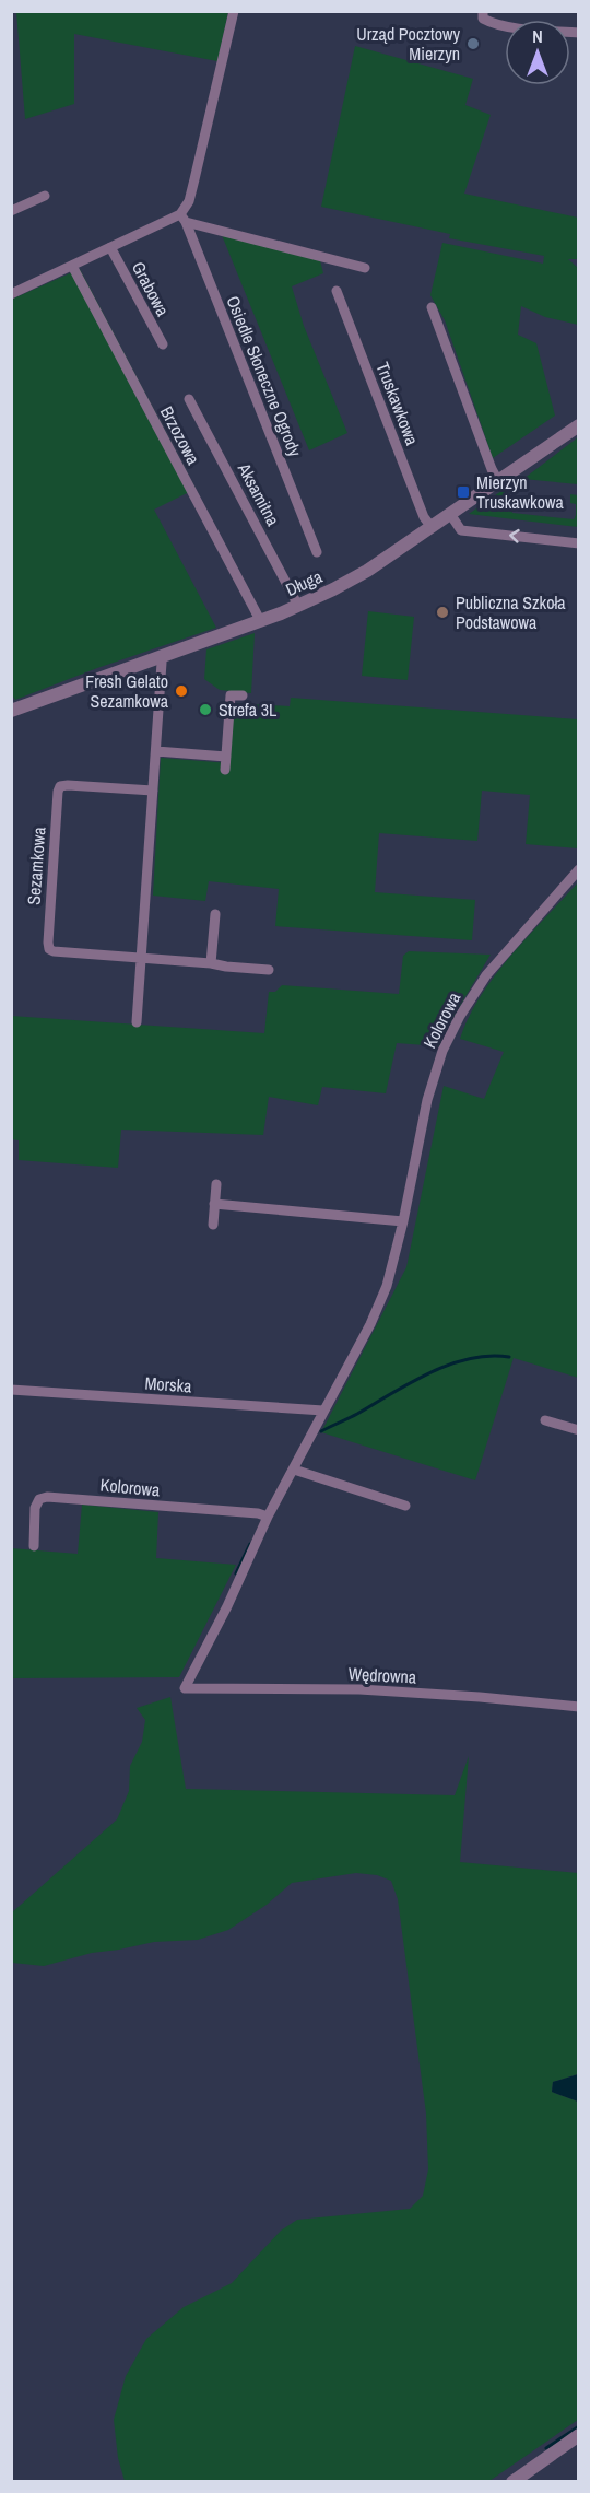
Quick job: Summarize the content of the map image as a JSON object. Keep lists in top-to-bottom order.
{
  "streets": {
    "street": [
      "Grabowa",
      "Osiedle Słoneczne Ogrody",
      "Truskawkowa",
      "Brzozowa",
      "Aksamitna",
      "Długa",
      "Sezamkowa",
      "Kolorowa",
      "Morska",
      "Wędrowna"
    ]
  },
  "crossings": [
    ["Truskawkowa", "Długa"],
    ["Brzozowa", "Długa"],
    ["Aksamitna", "Długa"],
    ["Kolorowa", "Morska"],
    ["Kolorowa", "Wędrowna"]
  ],
  "places": {
    "other": [
      "Urząd Pocztowy Mierzyn",
      "Publiczna Szkoła Podstawowa",
      "Fresh Gelato Sezamkowa",
      "Strefa 3L"
    ],
    "transit": ["Mierzyn Truskawkowa"]
  },
  "north": "top"
}
